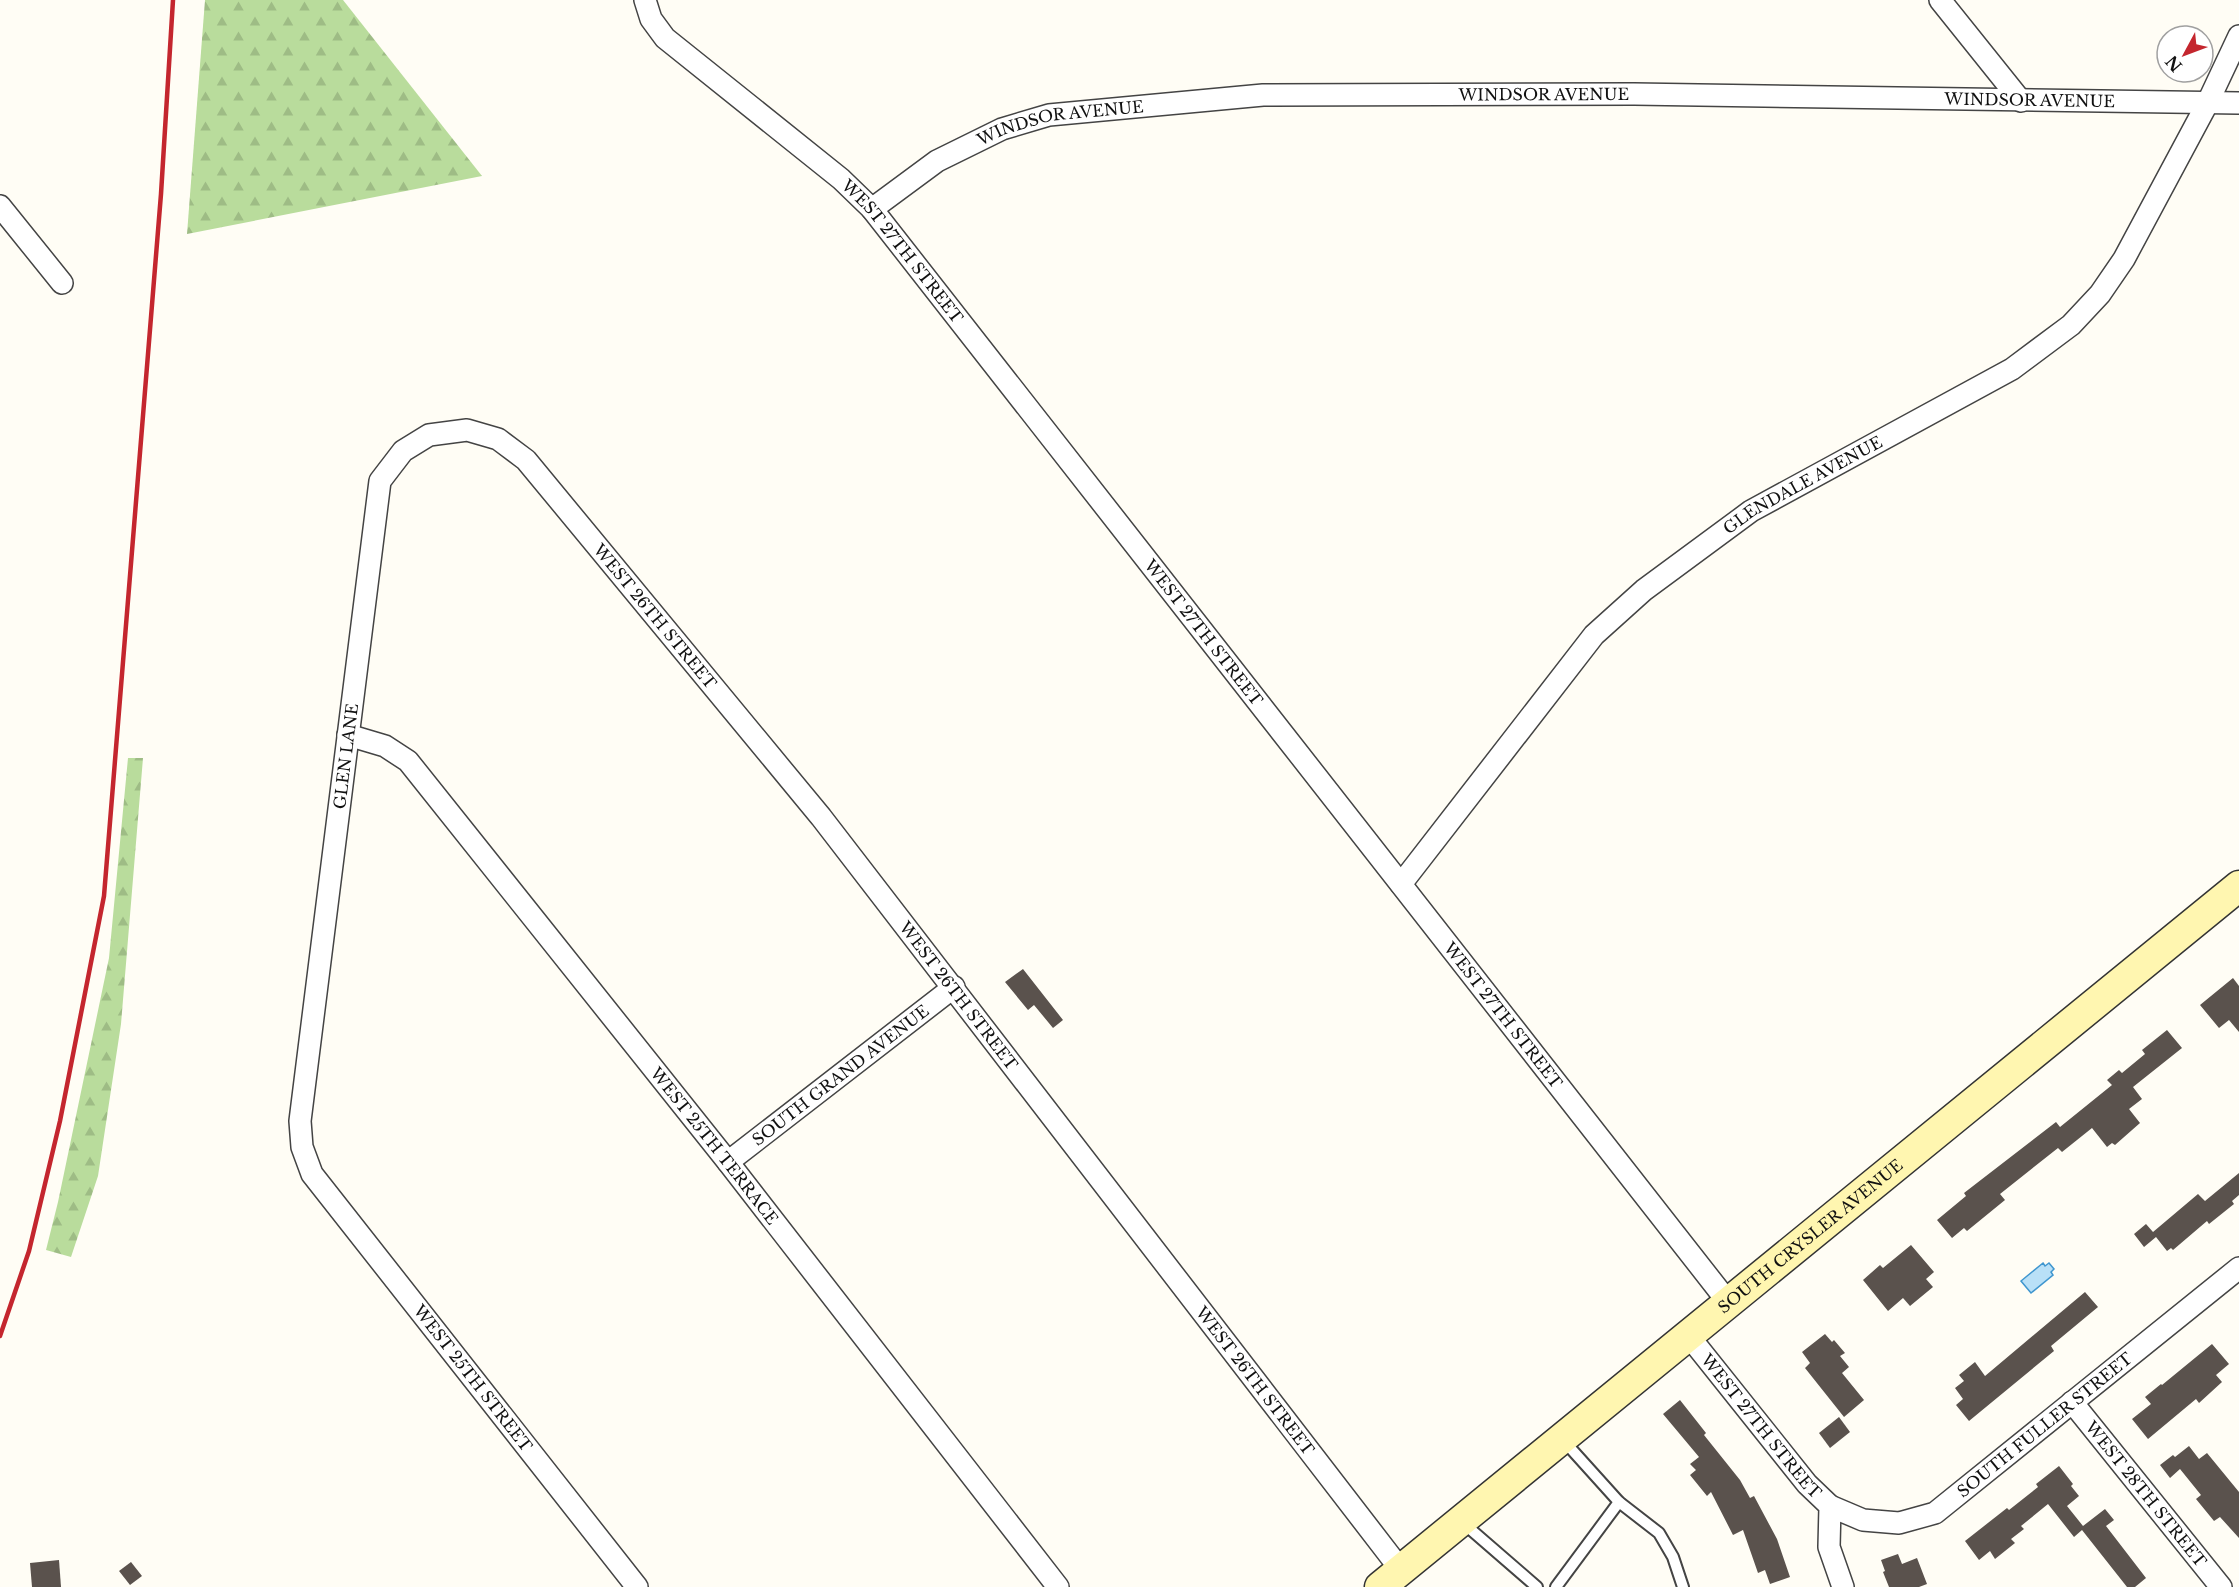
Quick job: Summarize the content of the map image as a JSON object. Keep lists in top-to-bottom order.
{
  "streets": {
    "main road": ["SOUTH CRYSLER AVENUE"],
    "street": [
      "WINDSOR AVENUE",
      "WEST 27TH STREET",
      "GLENDALE AVENUE",
      "WEST 26TH STREET",
      "GLEN LANE",
      "SOUTH GRAND AVENUE",
      "WEST 25TH TERRACE",
      "WEST 25TH STREET",
      "SOUTH FULLER STREET",
      "WEST 28TH STREET"
    ]
  },
  "crossings": [
    ["WINDSOR AVENUE", "WEST 27TH STREET"],
    ["WINDSOR AVENUE", "GLENDALE AVENUE"],
    ["WEST 27TH STREET", "GLENDALE AVENUE"],
    ["WEST 27TH STREET", "SOUTH CRYSLER AVENUE"],
    ["WEST 27TH STREET", "SOUTH FULLER STREET"],
    ["WEST 26TH STREET", "GLEN LANE"],
    ["WEST 26TH STREET", "SOUTH GRAND AVENUE"],
    ["WEST 26TH STREET", "SOUTH CRYSLER AVENUE"],
    ["GLEN LANE", "WEST 25TH TERRACE"],
    ["GLEN LANE", "WEST 25TH STREET"],
    ["SOUTH GRAND AVENUE", "WEST 25TH TERRACE"],
    ["SOUTH FULLER STREET", "WEST 28TH STREET"]
  ],
  "north": "bottom left"
}
